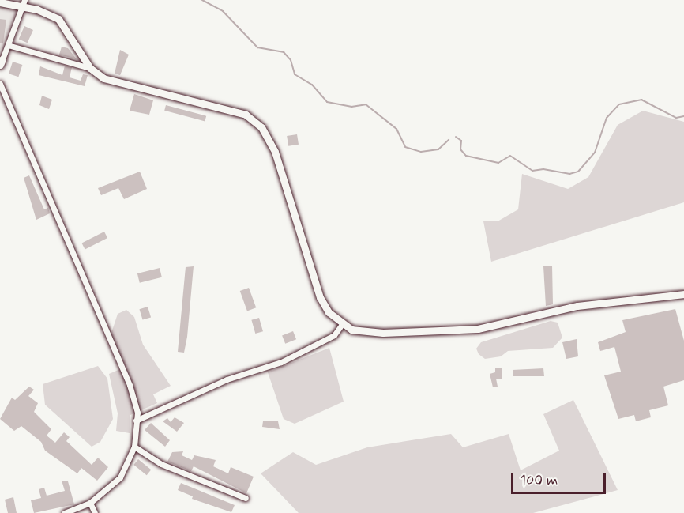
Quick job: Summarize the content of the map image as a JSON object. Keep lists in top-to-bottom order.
{
  "scale_bar": "100 m"
}
